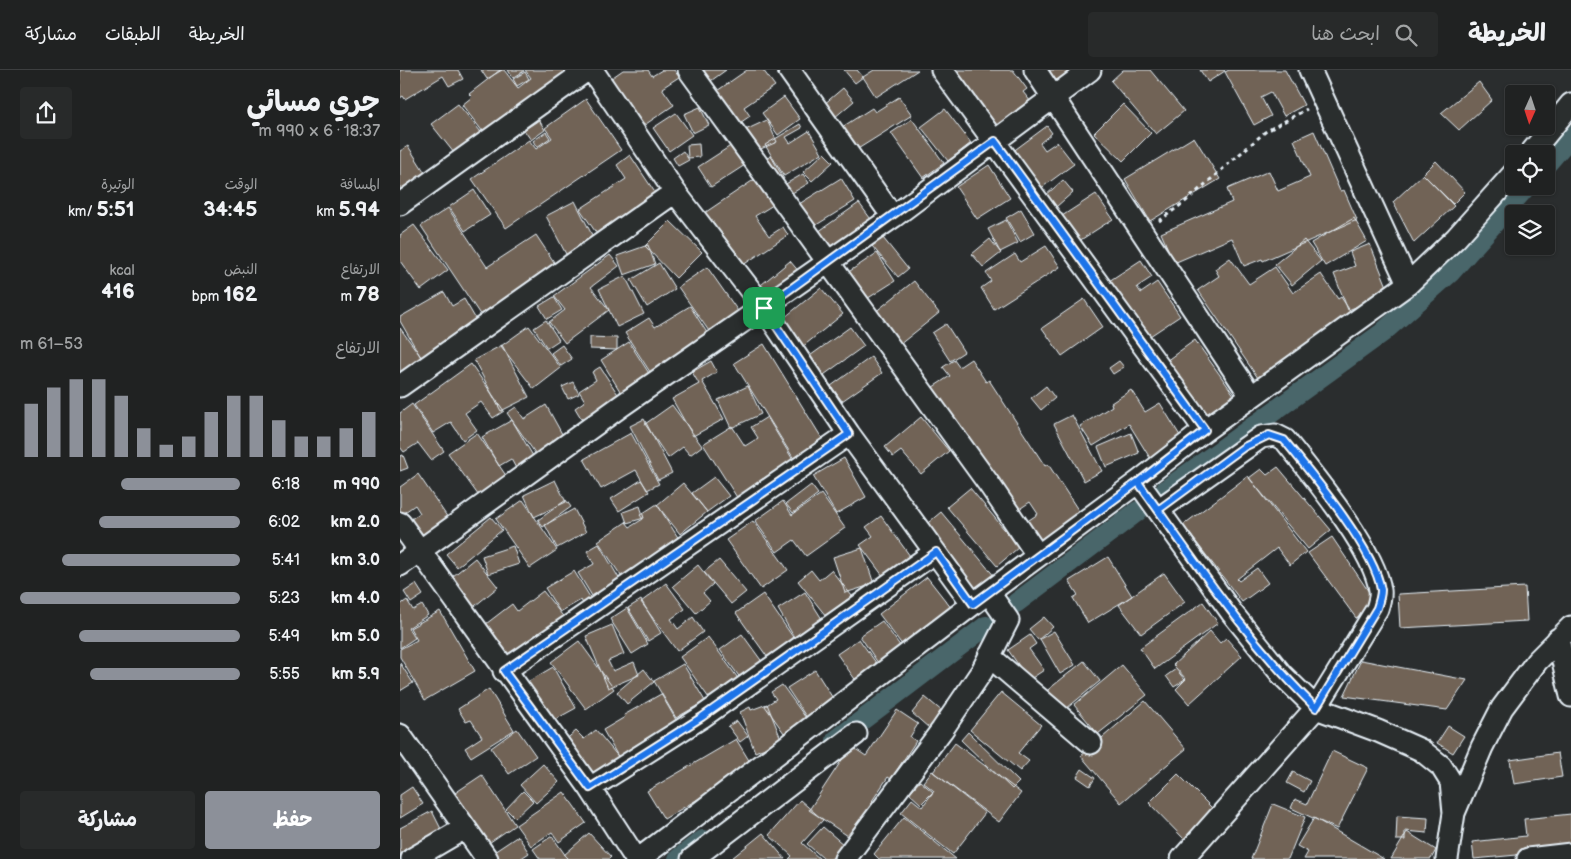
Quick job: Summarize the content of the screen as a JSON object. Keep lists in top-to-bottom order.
{
  "north": "bottom",
  "page": {
    "header": "الخريطة",
    "search": "ابحث هنا",
    "nav": ["الخريطة", "الطبقات", "مشاركة"],
    "heading": ["جري مسائي", "18:37 · 6 × 990 m"],
    "stats": [
      ["المسافة", "5.94 km"],
      ["الوقت", "34:45"],
      ["الوتيرة", "5:51 /km"],
      ["الارتفاع", "78 m"],
      ["النبض", "162 bpm"],
      ["kcal", "416"]
    ],
    "chart": ["الارتفاع", "53–61 m"],
    "list": [
      {
        "name": "990 m",
        "note": "6:18"
      },
      {
        "name": "2.0 km",
        "note": "6:02"
      },
      {
        "name": "3.0 km",
        "note": "5:41"
      },
      {
        "name": "4.0 km",
        "note": "5:23"
      },
      {
        "name": "5.0 km",
        "note": "5:49"
      },
      {
        "name": "5.9 km",
        "note": "5:55"
      }
    ],
    "buttons": ["حفظ", "مشاركة"]
  }
}
